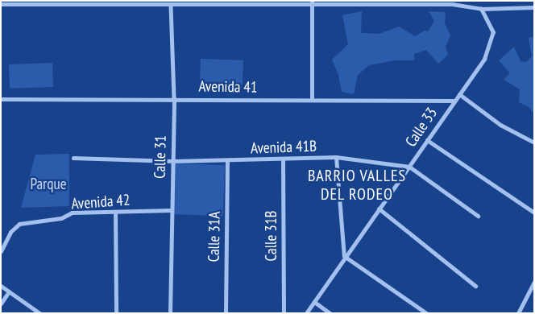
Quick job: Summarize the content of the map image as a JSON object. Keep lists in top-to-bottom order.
{
  "streets": {
    "street": [
      "Avenida 41",
      "Calle 33",
      "Avenida 41B",
      "Calle 31",
      "Avenida 42",
      "Calle 31B",
      "Calle 31A"
    ]
  },
  "crossings": [
    ["Avenida 41", "Calle 33"],
    ["Avenida 41", "Calle 31"],
    ["Calle 33", "Avenida 41B"],
    ["Avenida 41B", "Calle 31"],
    ["Avenida 41B", "Calle 31B"],
    ["Avenida 41B", "Calle 31A"],
    ["Calle 31", "Avenida 42"]
  ],
  "districts": ["BARRIO VALLES DEL RODEO"],
  "parks": ["Parque"]
}
